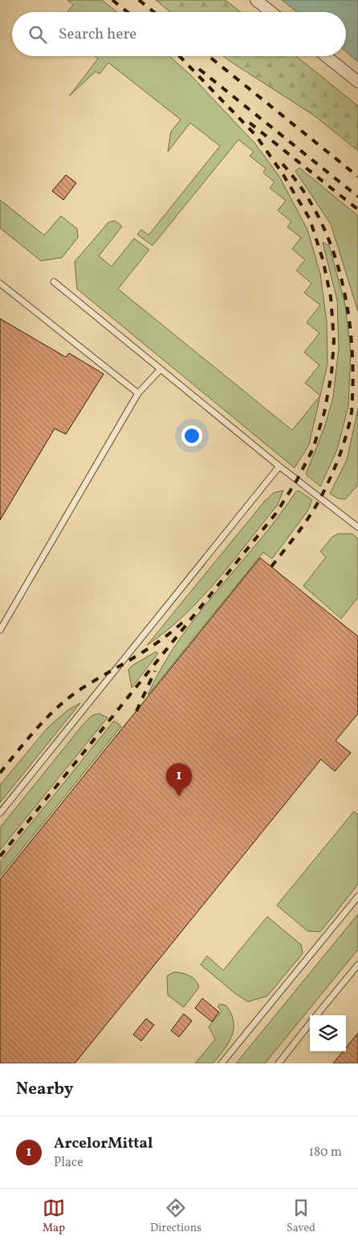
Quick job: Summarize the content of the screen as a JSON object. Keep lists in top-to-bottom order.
{
  "page": {
    "search": "Search here",
    "pins": "1",
    "heading": "Nearby",
    "list": [
      {
        "mark": "1",
        "name": "ArcelorMittal",
        "note": "Place",
        "value": "180 m"
      }
    ],
    "nav": ["Map", "Directions", "Saved"]
  }
}
